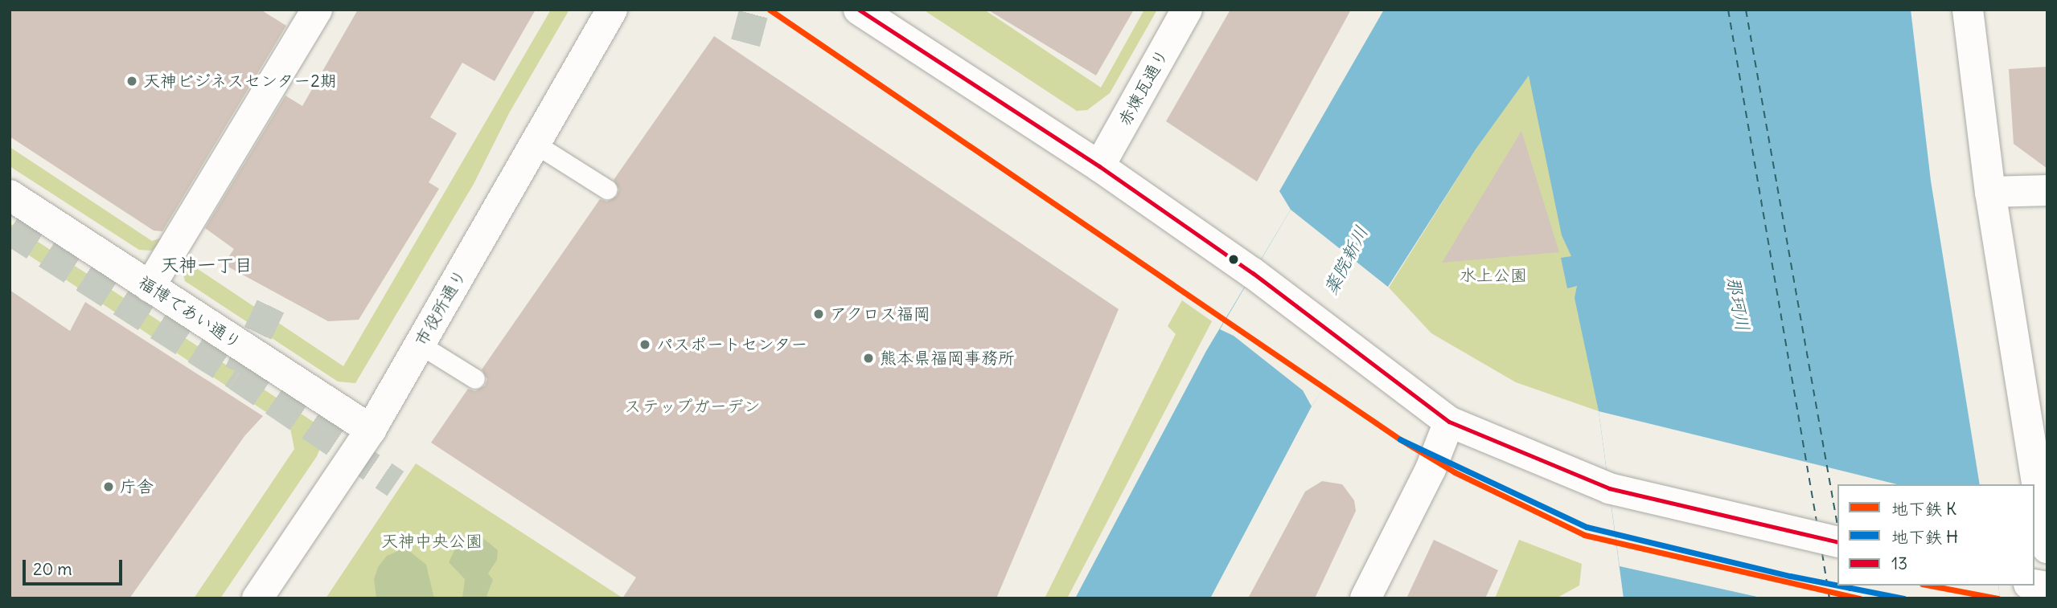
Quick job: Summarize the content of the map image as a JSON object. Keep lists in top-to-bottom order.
{
  "streets": {
    "street": ["赤煉瓦通り", "市役所通り", "福博であい通り"]
  },
  "crossings": [
    ["市役所通り", "福博であい通り"]
  ],
  "districts": ["天神一丁目"],
  "water": ["薬院新川", "那珂川"],
  "parks": ["水上公園", "ステップガーデン", "天神中央公園"],
  "places": [
    "天神ビジネスセンター2期",
    "アクロス福岡",
    "パスポートセンター",
    "熊本県福岡事務所",
    "庁舎"
  ],
  "lines": ["metro line K", "transit line 13", "metro line H"],
  "legend": ["地下鉄 K", "地下鉄 H", "13"],
  "scale_bar": "20 m"
}
